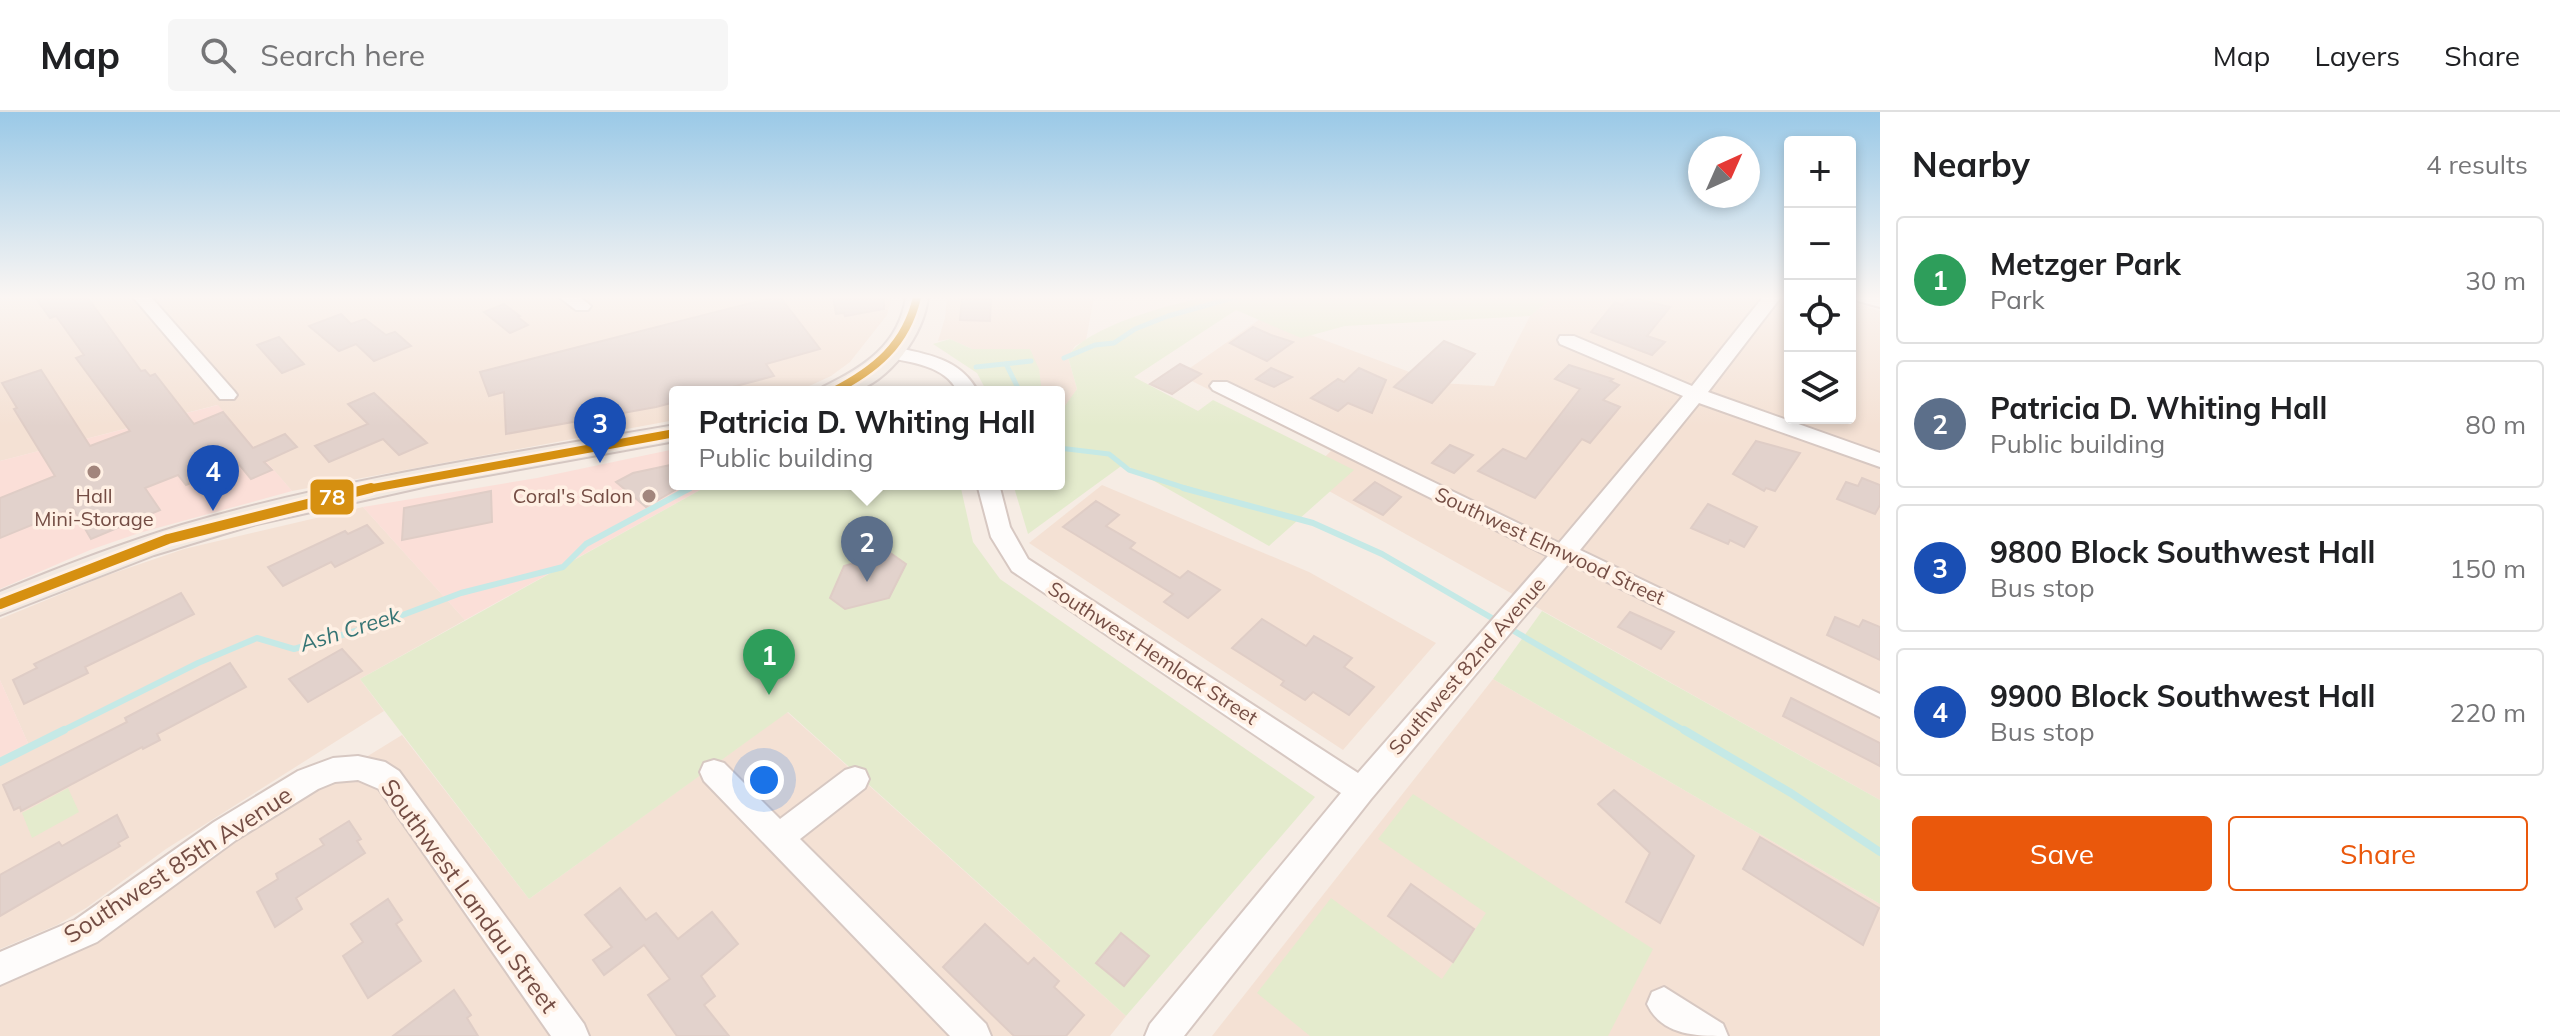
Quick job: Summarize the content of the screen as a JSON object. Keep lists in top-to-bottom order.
{
  "streets": {
    "street": [
      "Southwest Elmwood Street",
      "Southwest Hemlock Street",
      "Southwest 82nd Avenue",
      "Southwest 85th Avenue",
      "Southwest Landau Street"
    ]
  },
  "crossings": [
    ["Southwest Elmwood Street", "Southwest 82nd Avenue"],
    ["Southwest Hemlock Street", "Southwest 82nd Avenue"],
    ["Southwest 85th Avenue", "Southwest Landau Street"]
  ],
  "water": ["Ash Creek"],
  "places": ["Hall Mini-Storage", "Coral's Salon"],
  "lines": ["transit line 78"],
  "north": "top right",
  "page": {
    "header": "Map",
    "search": "Search here",
    "nav": ["Map", "Layers", "Share"],
    "heading": ["Nearby", "4 results"],
    "map_buttons": ["+", "−"],
    "list": [
      {
        "mark": "1",
        "name": "Metzger Park",
        "note": "Park",
        "value": "30 m"
      },
      {
        "mark": "2",
        "name": "Patricia D. Whiting Hall",
        "note": "Public building",
        "value": "80 m"
      },
      {
        "mark": "3",
        "name": "9800 Block Southwest Hall",
        "note": "Bus stop",
        "value": "150 m"
      },
      {
        "mark": "4",
        "name": "9900 Block Southwest Hall",
        "note": "Bus stop",
        "value": "220 m"
      }
    ],
    "popup": ["Patricia D. Whiting Hall", "Public building"],
    "pins": [
      "3",
      "4",
      "2",
      "1"
    ],
    "buttons": ["Save", "Share"]
  }
}
